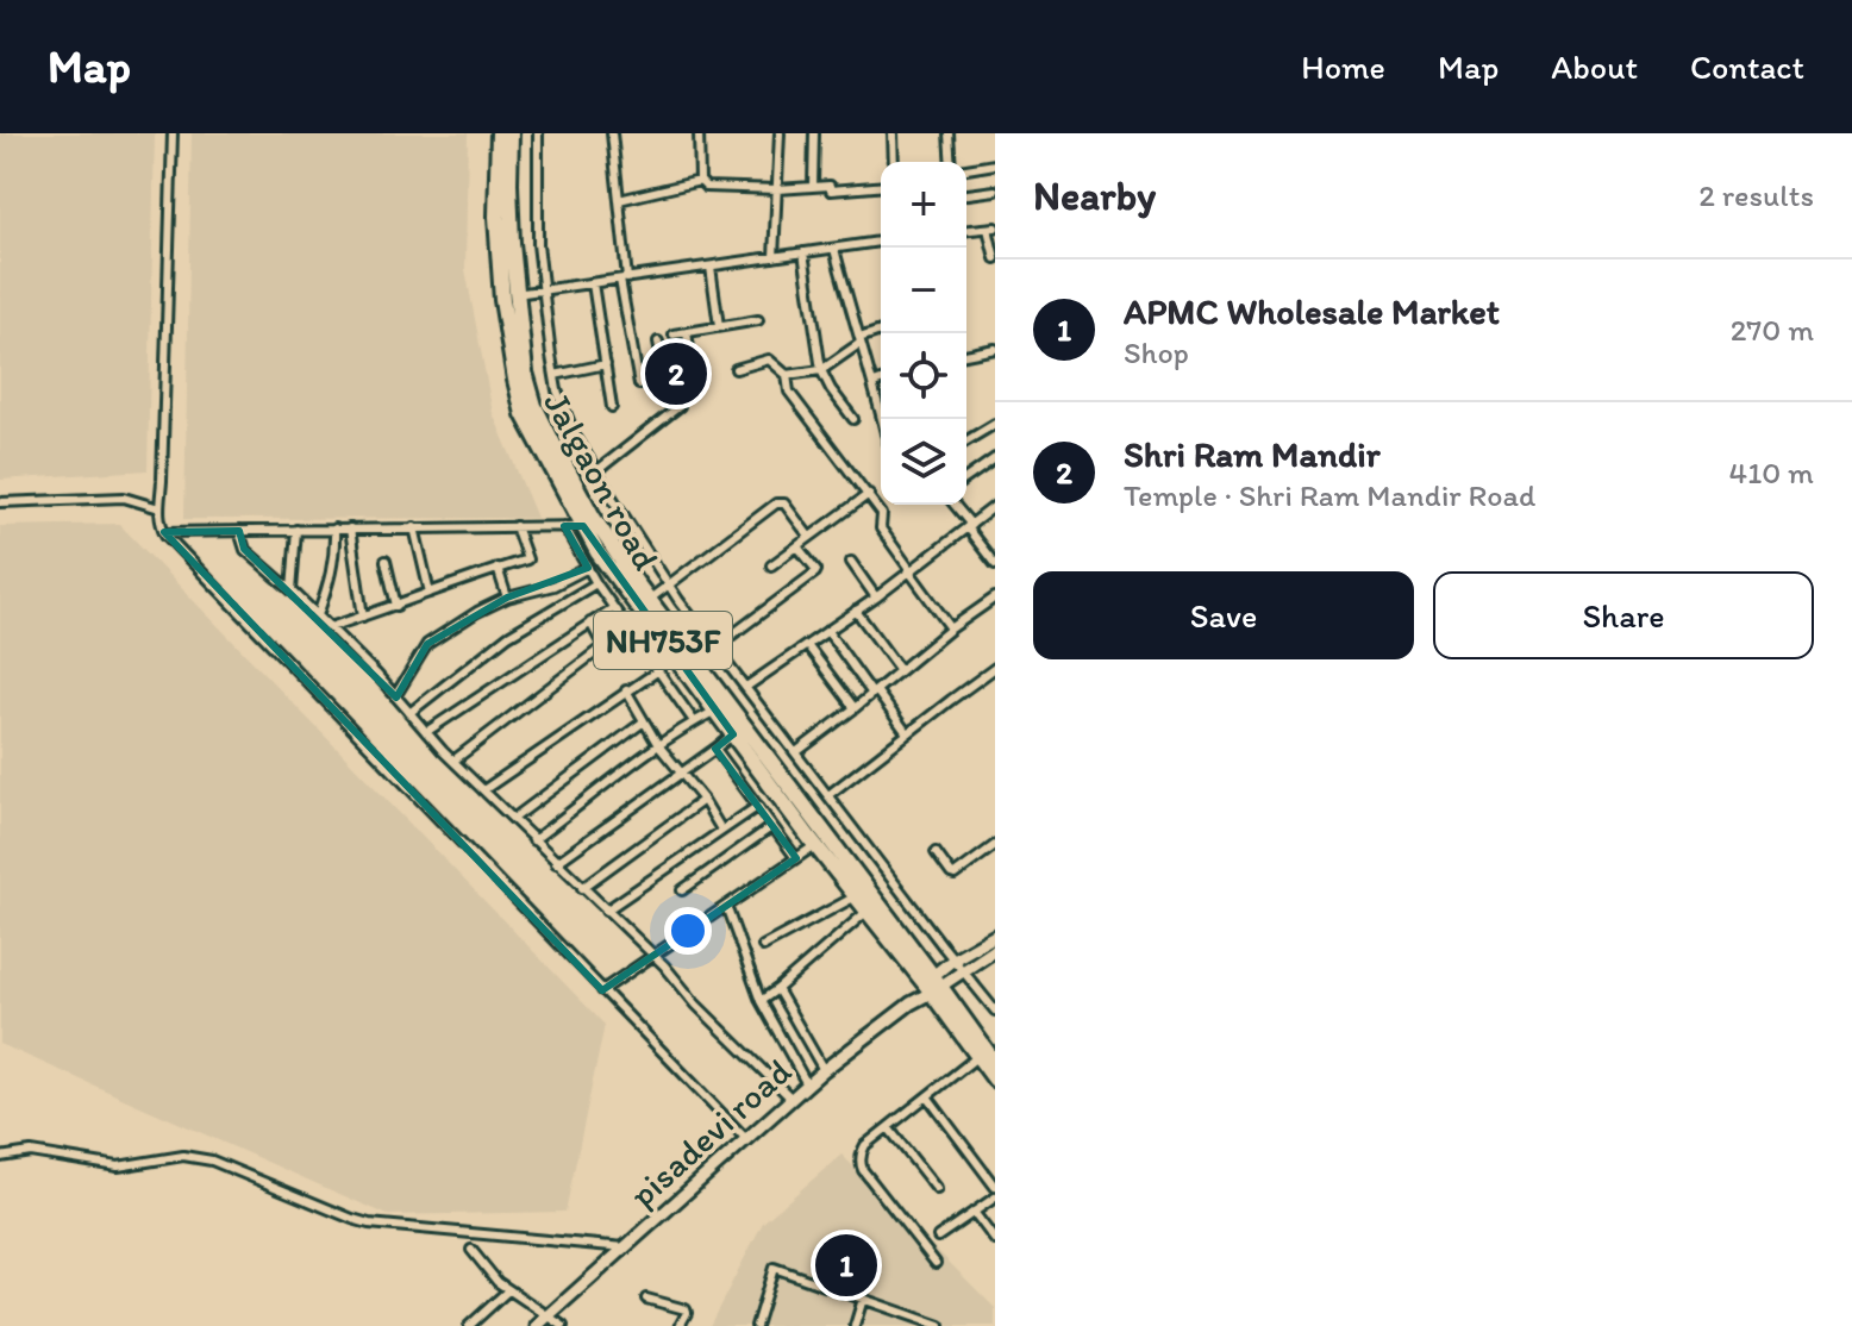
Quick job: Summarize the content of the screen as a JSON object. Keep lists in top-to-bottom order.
{
  "streets": {
    "highway": ["Jalgaon road", "NH753F"],
    "street": ["pisadevi road"]
  },
  "crossings": [
    ["Jalgaon road", "pisadevi road"]
  ],
  "page": {
    "header": "Map",
    "nav": [
      "Home",
      "Map",
      "About",
      "Contact"
    ],
    "heading": ["Nearby", "2 results"],
    "map_buttons": ["+", "−"],
    "list": [
      {
        "mark": "1",
        "name": "APMC Wholesale Market",
        "note": "Shop",
        "value": "270 m"
      },
      {
        "mark": "2",
        "name": "Shri Ram Mandir",
        "note": "Temple · Shri Ram Mandir Road",
        "value": "410 m"
      }
    ],
    "pins": ["2", "1"],
    "buttons": ["Save", "Share"]
  }
}
